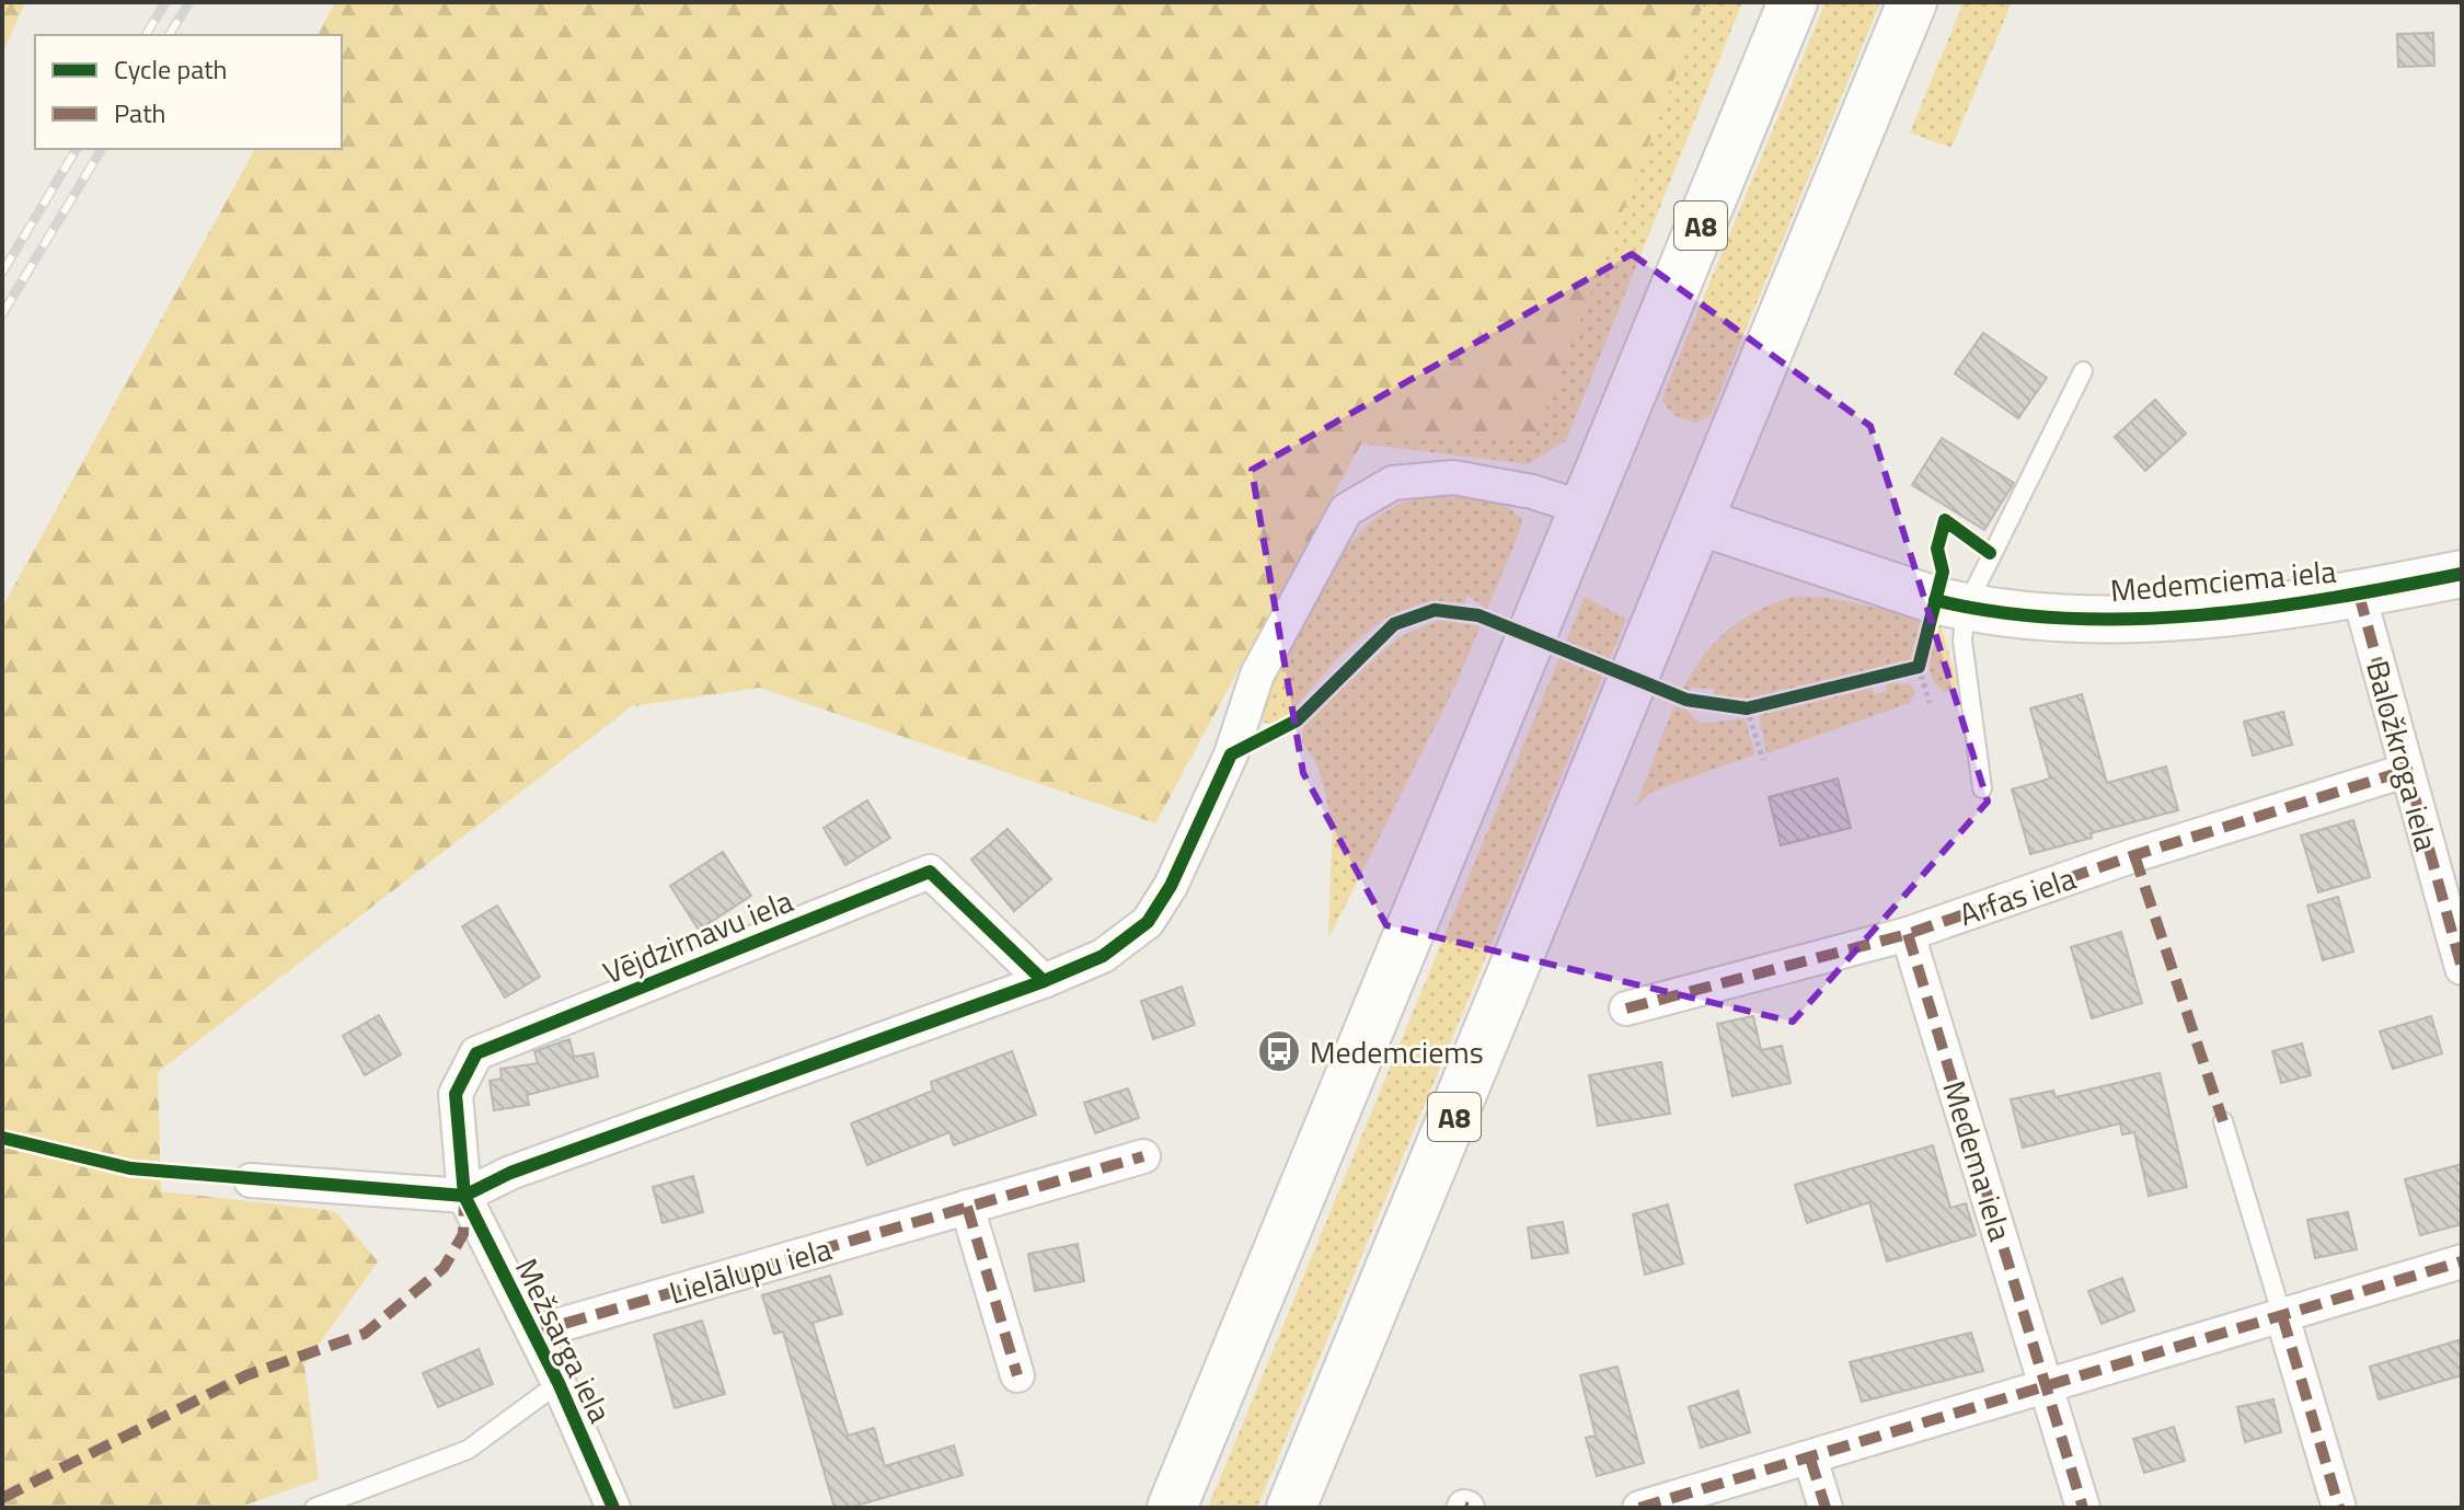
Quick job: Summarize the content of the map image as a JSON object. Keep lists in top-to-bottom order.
{
  "streets": {
    "highway": ["A8"],
    "street": [
      "Medemciema iela",
      "Baložkroga iela",
      "Arfas iela",
      "Vējdzirnavu iela",
      "Medema iela",
      "Lielālupu iela",
      "Mežsarga iela"
    ]
  },
  "crossings": [
    ["A8", "Medemciema iela"],
    ["Medemciema iela", "Baložkroga iela"],
    ["Baložkroga iela", "Arfas iela"],
    ["Arfas iela", "Medema iela"],
    ["Vējdzirnavu iela", "Mežsarga iela"],
    ["Lielālupu iela", "Mežsarga iela"]
  ],
  "places": {
    "bus stop": ["Medemciems"]
  },
  "legend": ["Cycle path", "Path"]
}
